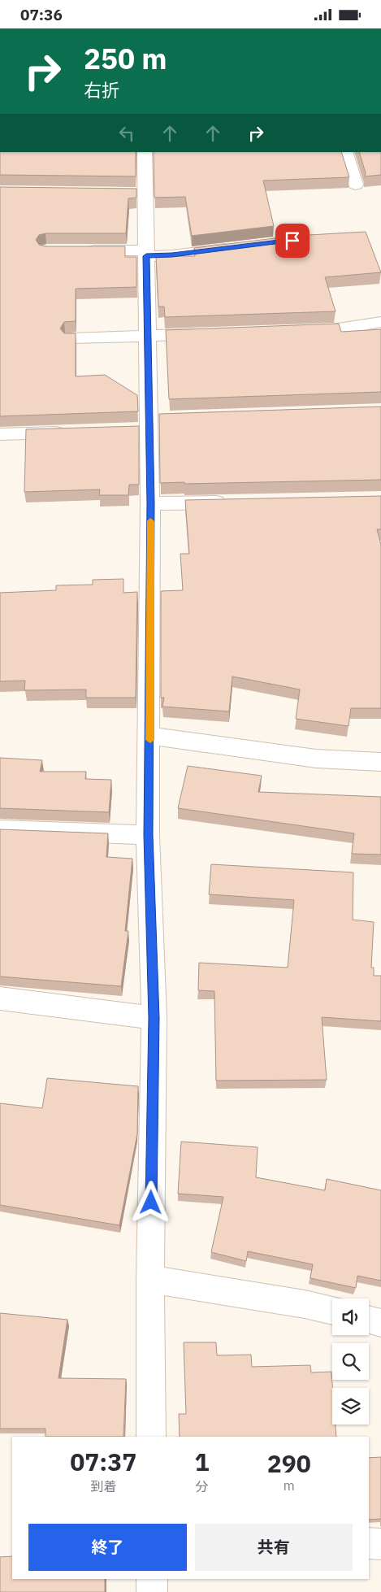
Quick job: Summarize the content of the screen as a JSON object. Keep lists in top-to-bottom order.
{
  "page": {
    "status": "07:36",
    "turn": ["250 m", "右折"],
    "eta": [
      "07:37",
      "到着",
      "1",
      "分",
      "290",
      "m"
    ],
    "buttons": ["終了", "共有"]
  }
}
